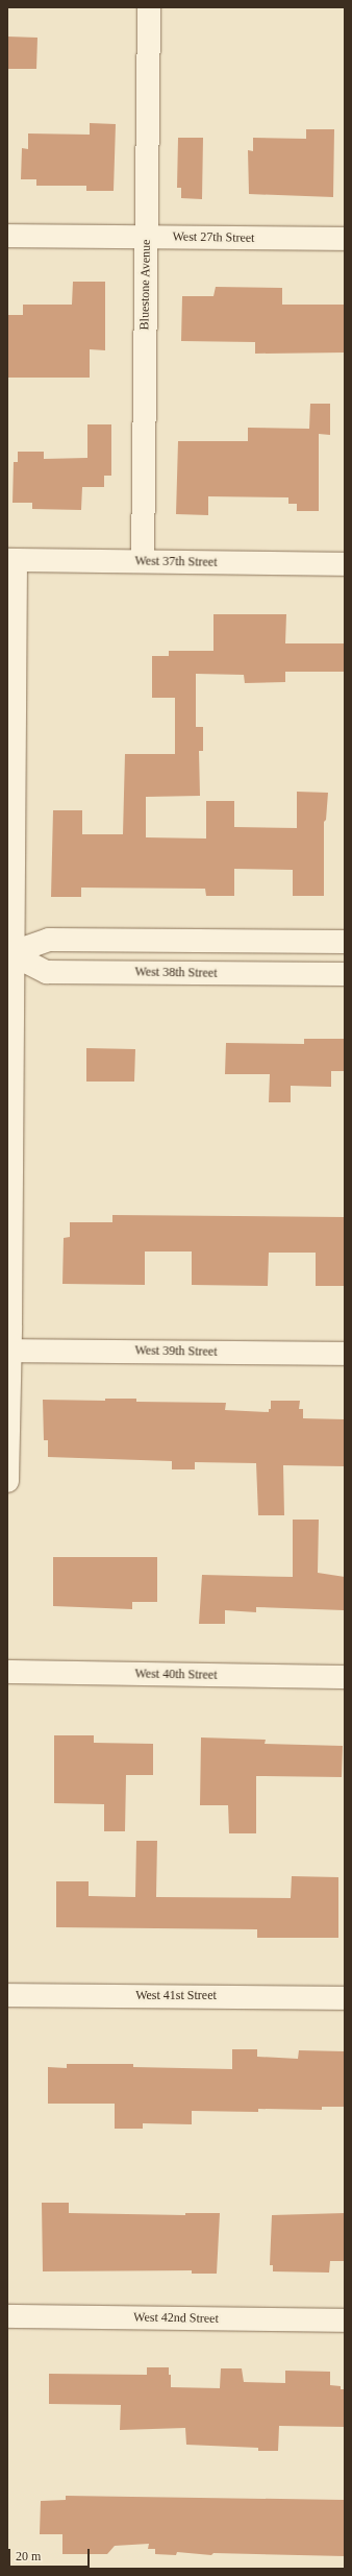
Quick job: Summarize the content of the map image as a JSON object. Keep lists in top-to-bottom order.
{
  "streets": {
    "street": [
      "West 27th Street",
      "Bluestone Avenue",
      "West 37th Street",
      "West 38th Street",
      "West 39th Street",
      "West 40th Street",
      "West 41st Street",
      "West 42nd Street"
    ]
  },
  "crossings": [
    ["West 27th Street", "Bluestone Avenue"],
    ["Bluestone Avenue", "West 37th Street"]
  ],
  "scale_bar": "20 m"
}
